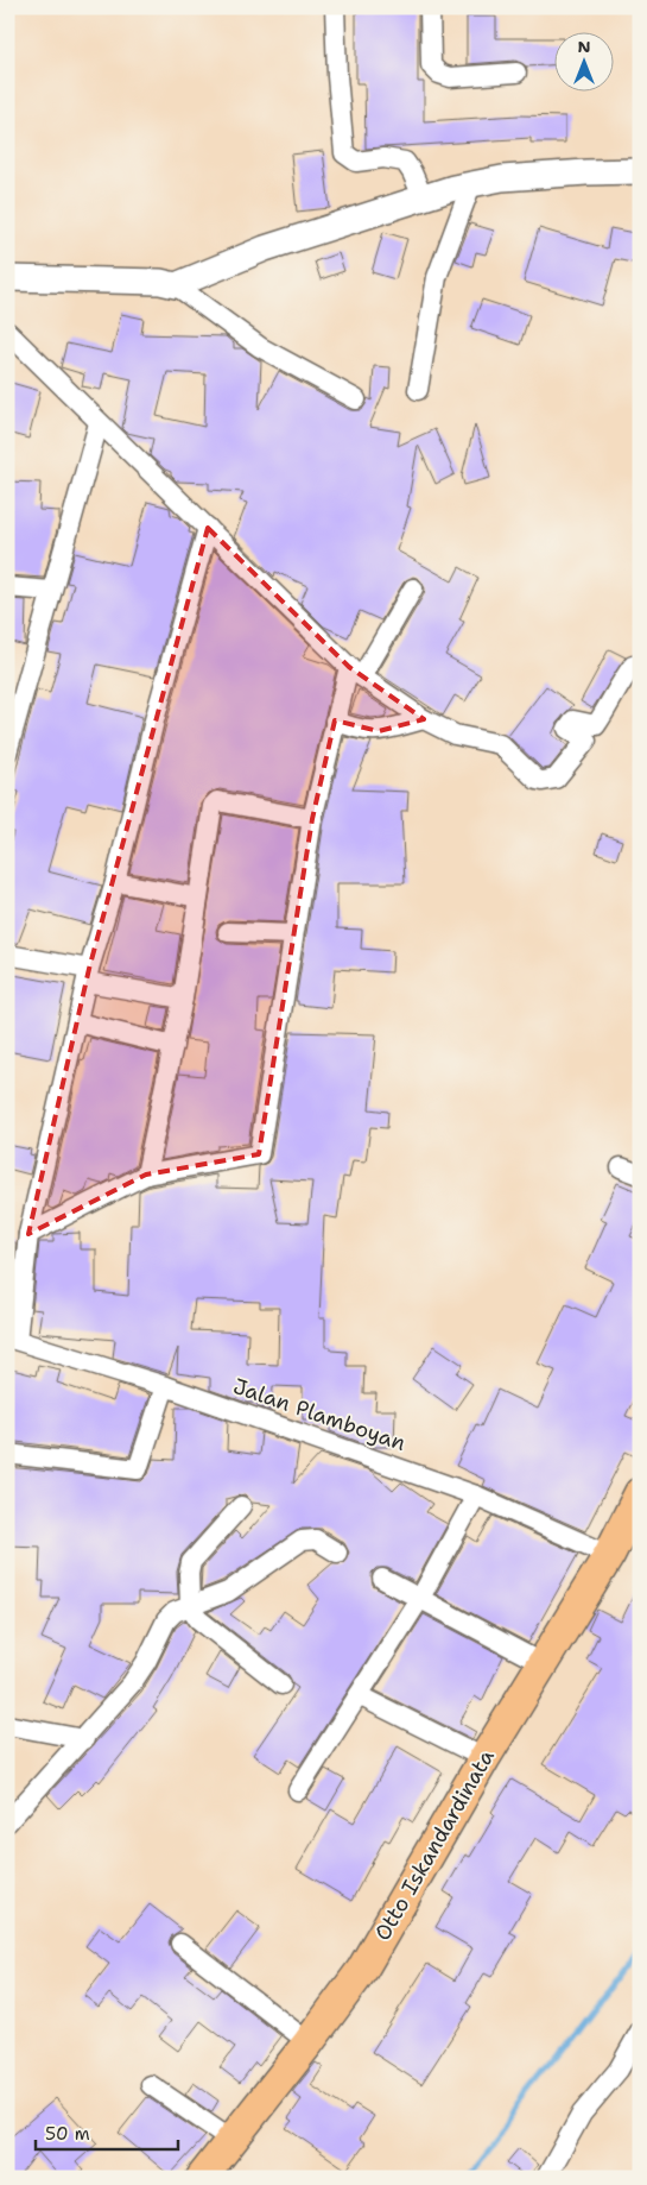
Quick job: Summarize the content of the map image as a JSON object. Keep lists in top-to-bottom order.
{
  "streets": {
    "main road": ["Otto Iskandardinata"],
    "street": ["Jalan Plamboyan"]
  },
  "crossings": [
    ["Jalan Plamboyan", "Otto Iskandardinata"]
  ],
  "scale_bar": "50 m",
  "north": "top"
}
